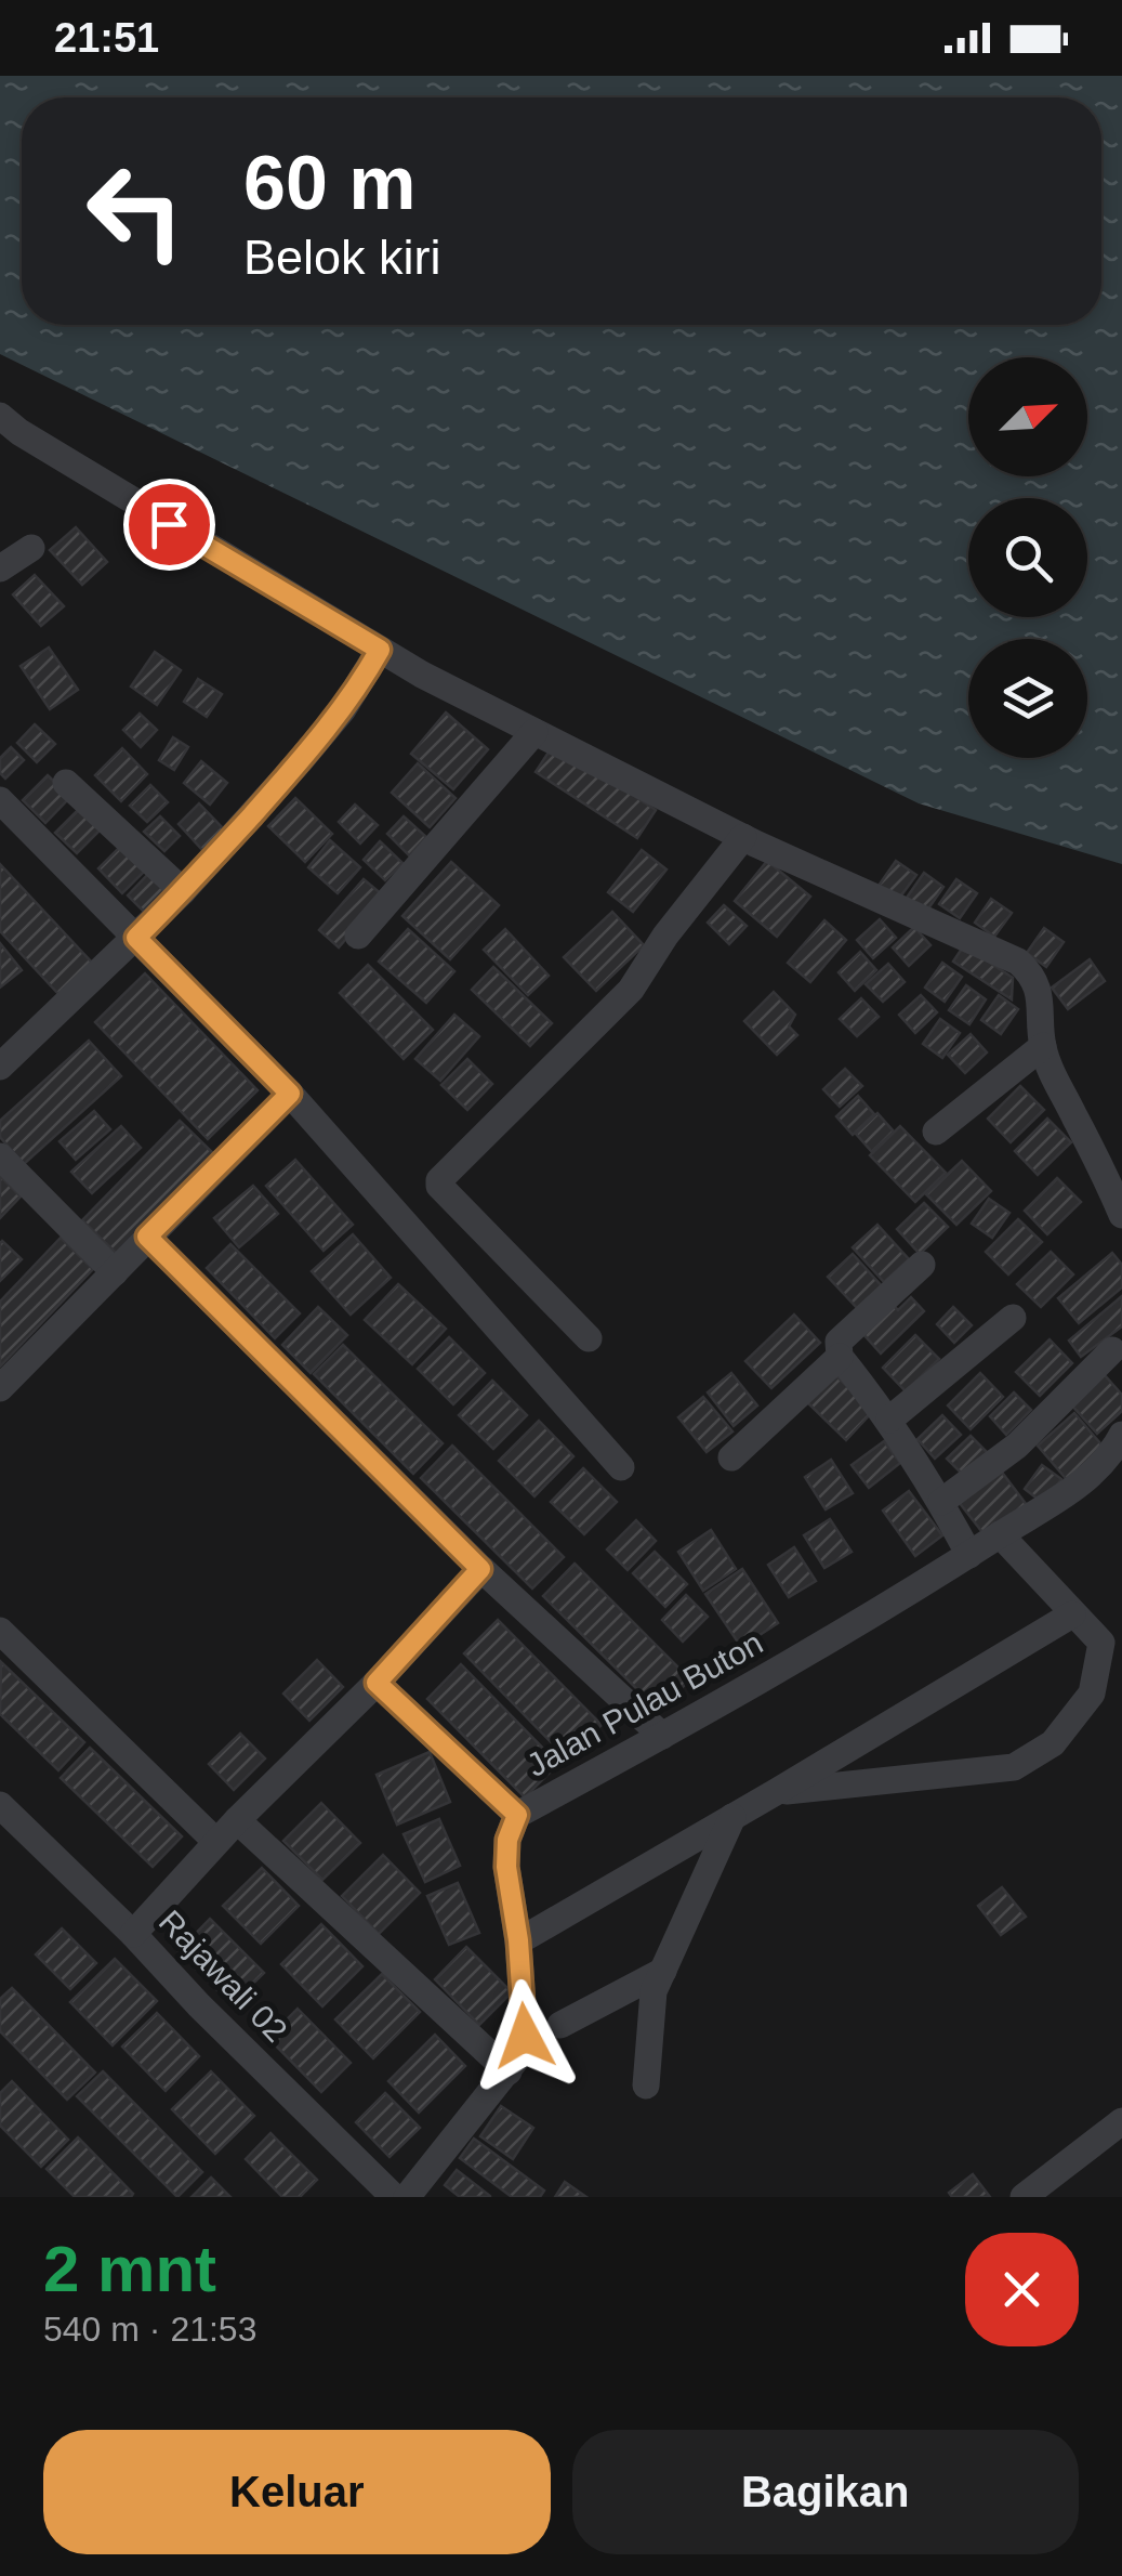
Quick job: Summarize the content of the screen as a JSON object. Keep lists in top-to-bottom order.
{
  "streets": {
    "street": ["Jalan Pulau Buton", "Rajawali 02"]
  },
  "north": "top right",
  "page": {
    "status": "21:51",
    "turn": ["60 m", "Belok kiri"],
    "heading": ["2 mnt", "540 m · 21:53"],
    "buttons": ["Keluar", "Bagikan"]
  }
}
